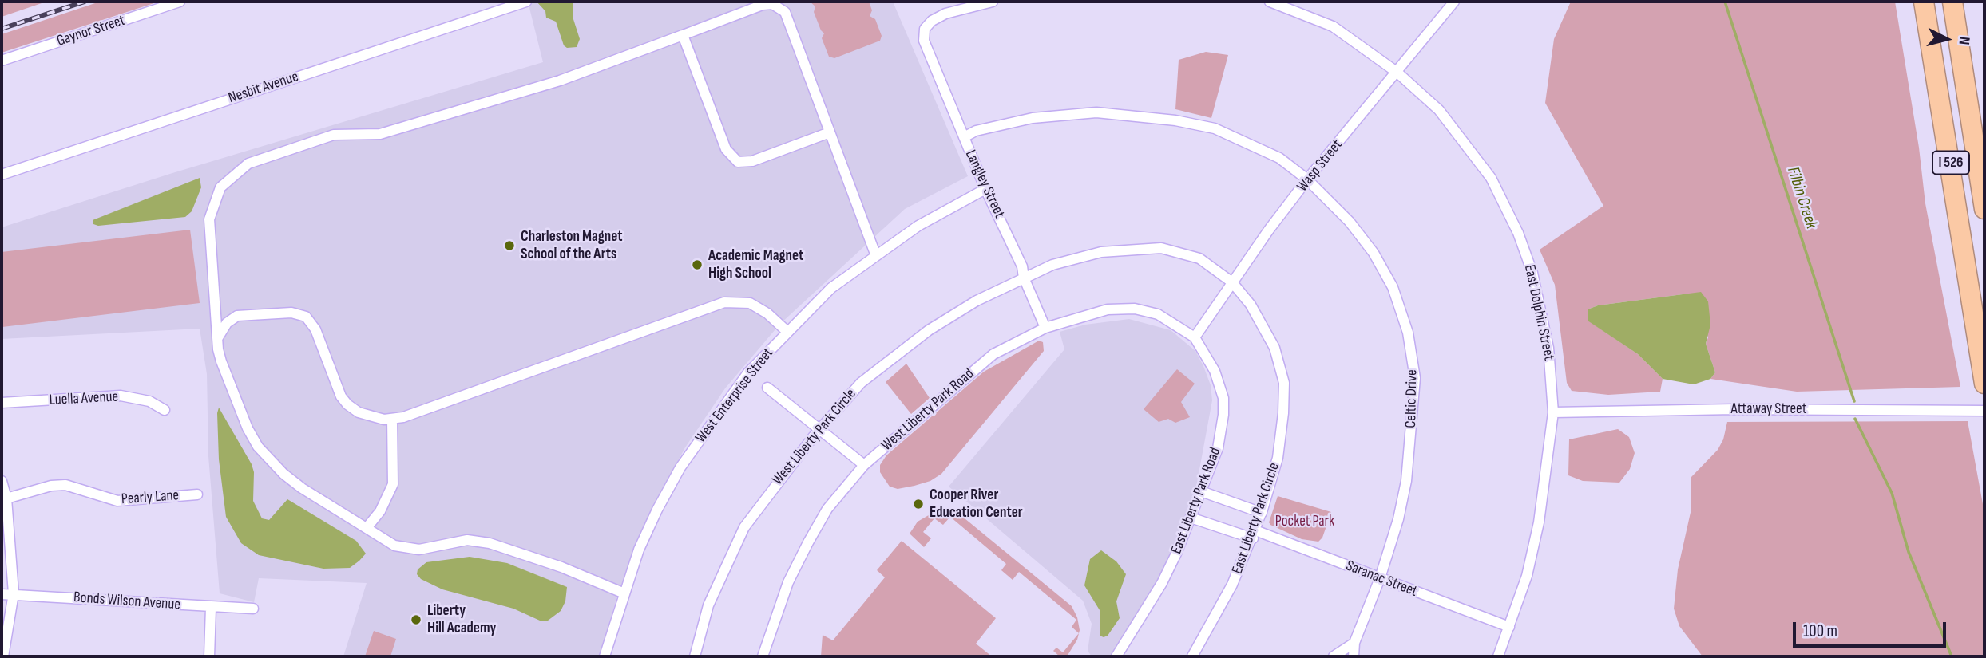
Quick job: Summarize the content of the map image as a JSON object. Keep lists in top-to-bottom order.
{
  "streets": {
    "highway": ["I 526"],
    "street": [
      "Gaynor Street",
      "Nesbit Avenue",
      "Wasp Street",
      "Langley Street",
      "East Dolphin Street",
      "West Enterprise Street",
      "Luella Avenue",
      "Celtic Drive",
      "Attaway Street",
      "West Liberty Park Road",
      "West Liberty Park Circle",
      "Pearly Lane",
      "East Liberty Park Road",
      "East Liberty Park Circle",
      "Saranac Street",
      "Bonds Wilson Avenue"
    ]
  },
  "crossings": [
    ["Wasp Street", "East Dolphin Street"],
    ["Wasp Street", "Celtic Drive"],
    ["Wasp Street", "West Liberty Park Road"],
    ["Wasp Street", "West Liberty Park Circle"],
    ["Wasp Street", "East Liberty Park Road"],
    ["Wasp Street", "East Liberty Park Circle"],
    ["Langley Street", "West Enterprise Street"],
    ["Langley Street", "West Liberty Park Road"],
    ["Langley Street", "West Liberty Park Circle"],
    ["East Dolphin Street", "Attaway Street"],
    ["East Dolphin Street", "Saranac Street"],
    ["Celtic Drive", "Saranac Street"],
    ["West Liberty Park Road", "East Liberty Park Road"],
    ["West Liberty Park Circle", "East Liberty Park Circle"],
    ["East Liberty Park Road", "Saranac Street"],
    ["East Liberty Park Circle", "Saranac Street"]
  ],
  "water": ["Filbin Creek"],
  "parks": ["Pocket Park"],
  "places": [
    "Charleston Magnet School of the Arts",
    "Academic Magnet High School",
    "Cooper River Education Center",
    "Liberty Hill Academy"
  ],
  "scale_bar": "100 m",
  "north": "right"
}
